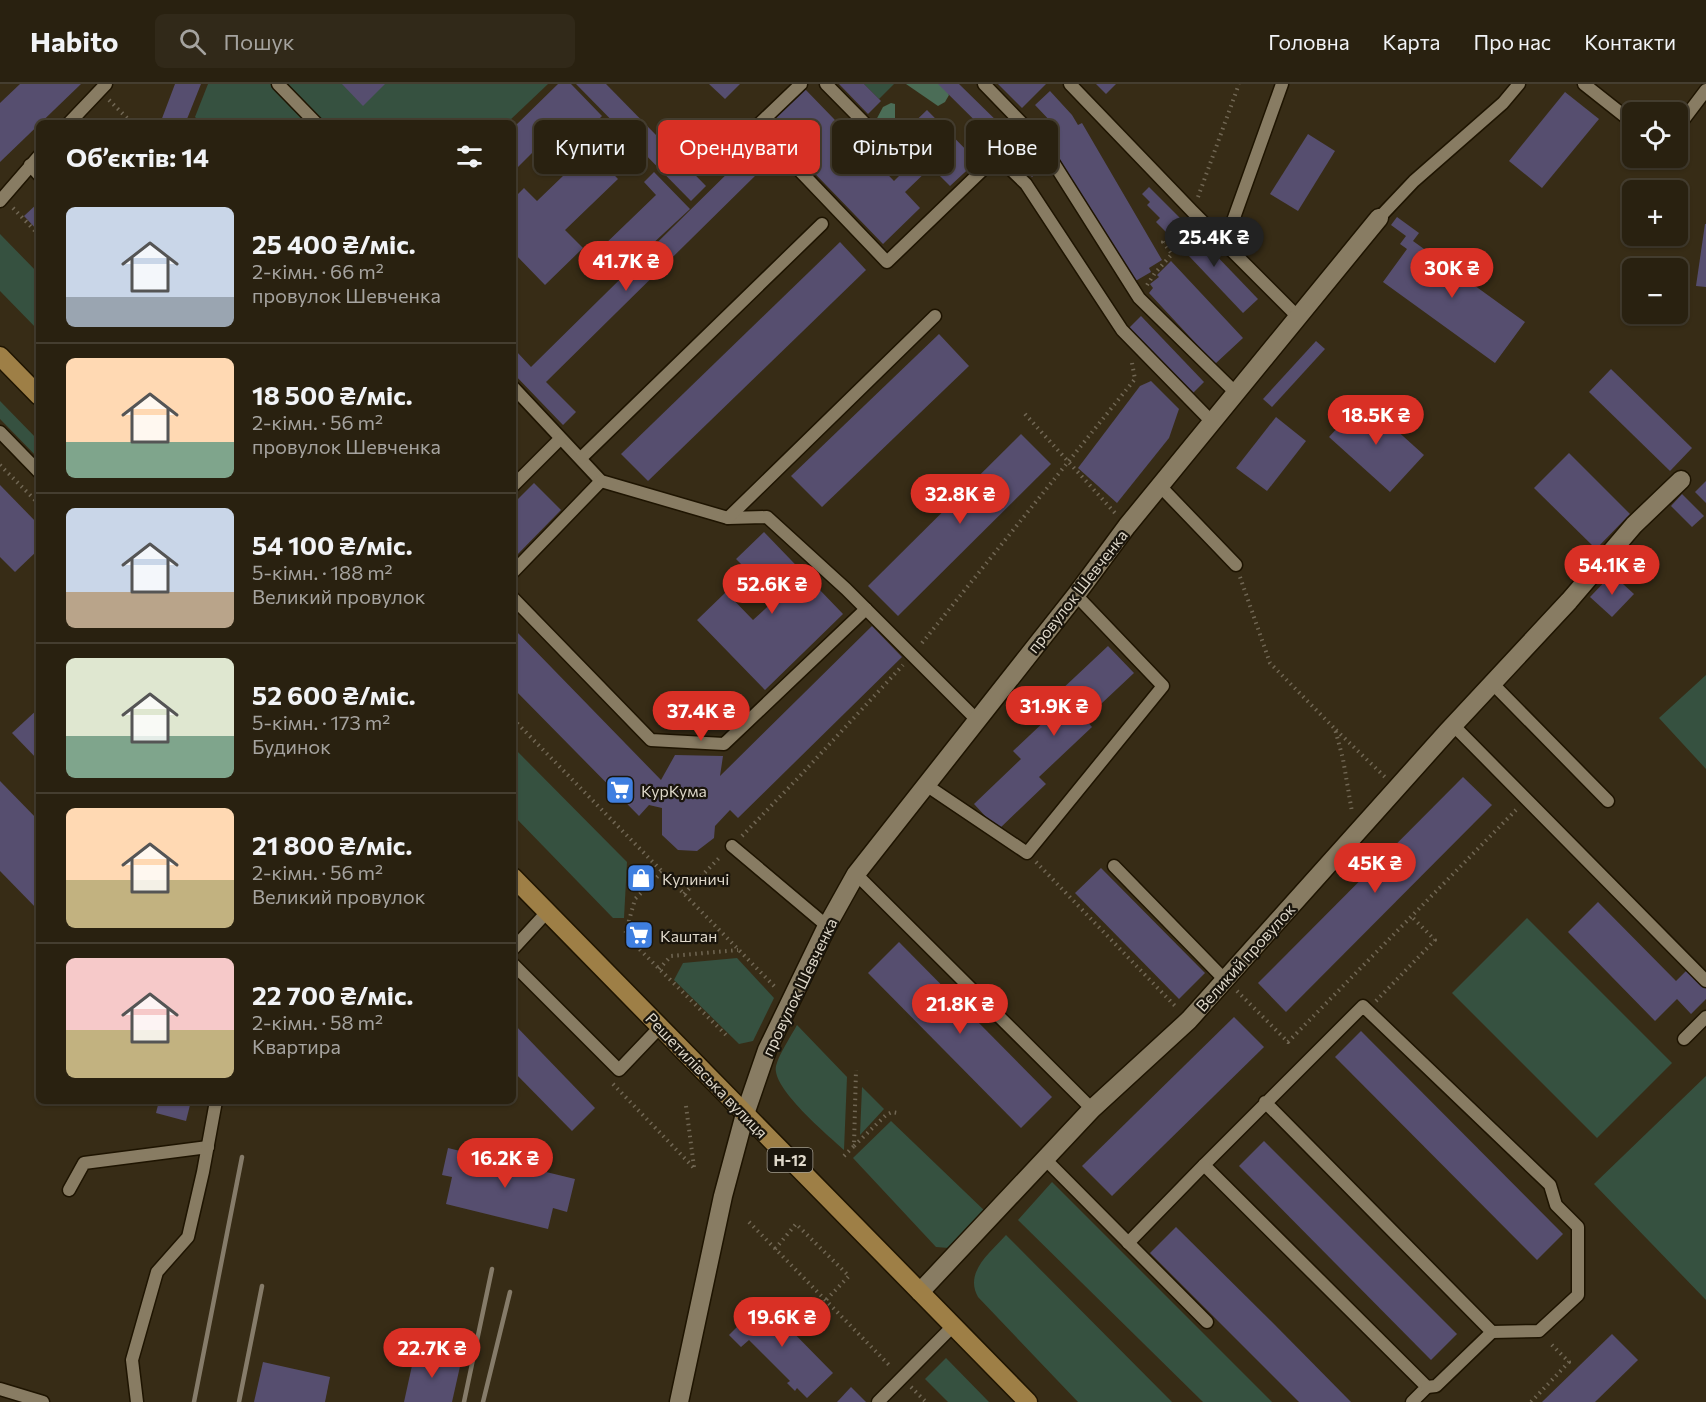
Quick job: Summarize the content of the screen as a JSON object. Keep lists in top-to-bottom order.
{
  "streets": {
    "main road": ["Решетилівська вулиця", "Н-12"],
    "street": ["провулок Шевченка", "Великий провулок"]
  },
  "crossings": [
    ["провулок Шевченка", "Решетилівська вулиця"],
    ["Великий провулок", "Решетилівська вулиця"]
  ],
  "places": {
    "supermarket": ["КурКума", "Каштан"],
    "shop": ["Кулиничі"]
  },
  "page": {
    "header": "Habito",
    "search": "Пошук",
    "nav": [
      "Головна",
      "Карта",
      "Про нас",
      "Контакти"
    ],
    "map_buttons": ["+", "−"],
    "chip": [
      "Купити",
      "Орендувати",
      "Фільтри",
      "Нове"
    ],
    "heading": "Об’єктів: 14",
    "list": [
      {
        "name": "25 400 ₴/міс.",
        "note": "2-кімн. · 66 m² · провулок Шевченка"
      },
      {
        "name": "18 500 ₴/міс.",
        "note": "2-кімн. · 56 m² · провулок Шевченка"
      },
      {
        "name": "54 100 ₴/міс.",
        "note": "5-кімн. · 188 m² · Великий провулок"
      },
      {
        "name": "52 600 ₴/міс.",
        "note": "5-кімн. · 173 m² · Будинок"
      },
      {
        "name": "21 800 ₴/міс.",
        "note": "2-кімн. · 56 m² · Великий провулок"
      },
      {
        "name": "22 700 ₴/міс.",
        "note": "2-кімн. · 58 m² · Квартира"
      }
    ],
    "price": [
      "25.4K ₴",
      "41.7K ₴",
      "30K ₴",
      "18.5K ₴",
      "32.8K ₴",
      "54.1K ₴",
      "52.6K ₴",
      "31.9K ₴",
      "37.4K ₴",
      "45K ₴",
      "21.8K ₴",
      "16.2K ₴",
      "19.6K ₴",
      "22.7K ₴"
    ]
  }
}
